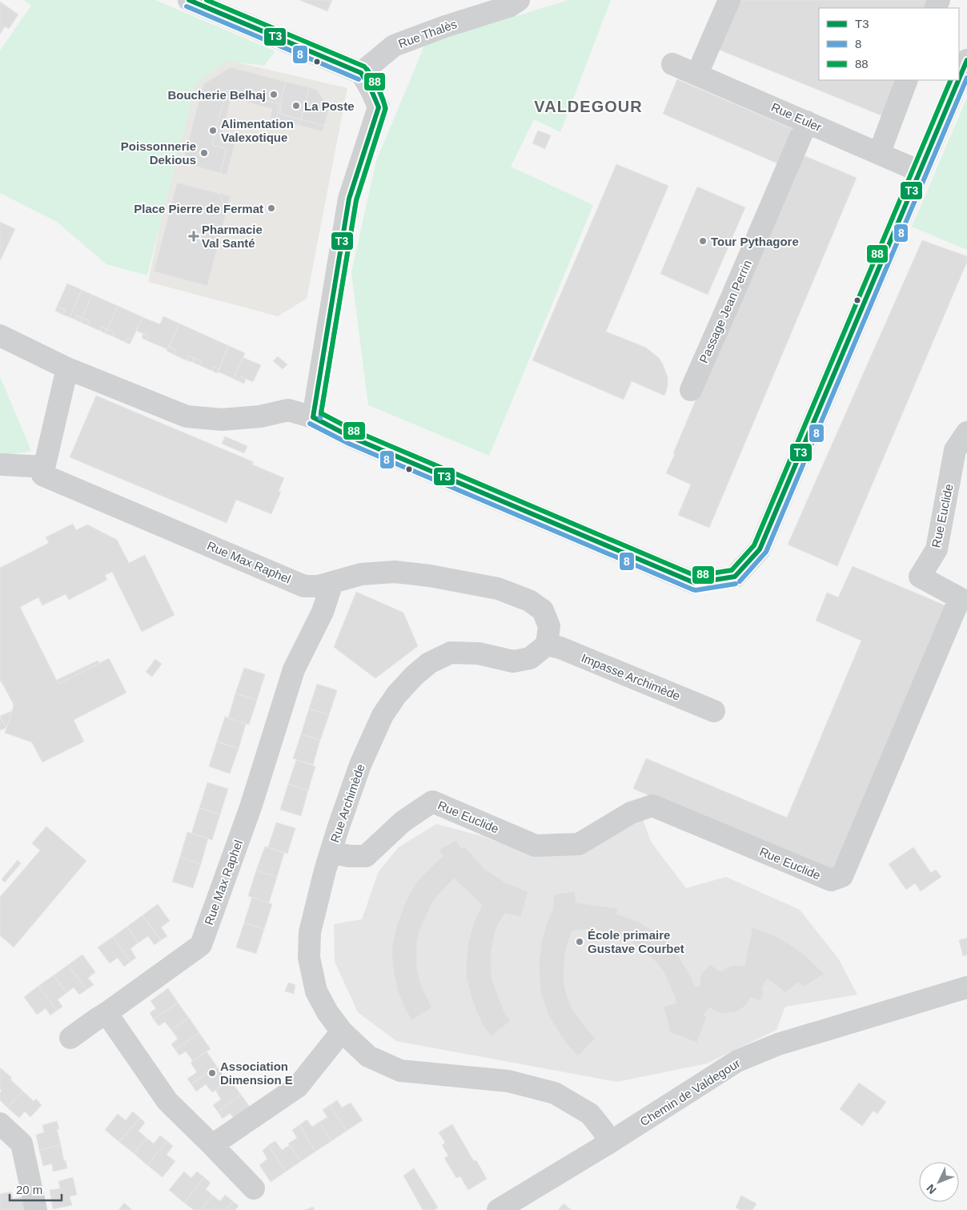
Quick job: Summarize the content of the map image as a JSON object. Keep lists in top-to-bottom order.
{
  "streets": {
    "street": [
      "Rue Thalès",
      "Rue Euler",
      "Passage Jean Perrin",
      "Rue Euclide",
      "Rue Max Raphel",
      "Impasse Archimède",
      "Rue Archimède",
      "Chemin de Valdegour"
    ]
  },
  "crossings": [
    ["Rue Euler", "Passage Jean Perrin"],
    ["Rue Euclide", "Rue Archimède"],
    ["Impasse Archimède", "Rue Archimède"],
    ["Rue Archimède", "Chemin de Valdegour"]
  ],
  "districts": ["VALDEGOUR"],
  "places": {
    "other": [
      "Boucherie Belhaj",
      "La Poste",
      "Alimentation Valexotique",
      "Poissonnerie Dekious",
      "Place Pierre de Fermat",
      "Tour Pythagore",
      "École primaire Gustave Courbet",
      "Association Dimension E"
    ],
    "health": ["Pharmacie Val Santé"]
  },
  "lines": ["transit line T3", "transit line 88", "transit line 8"],
  "legend": ["T3", "8", "88"],
  "scale_bar": "20 m",
  "north": "bottom left"
}
